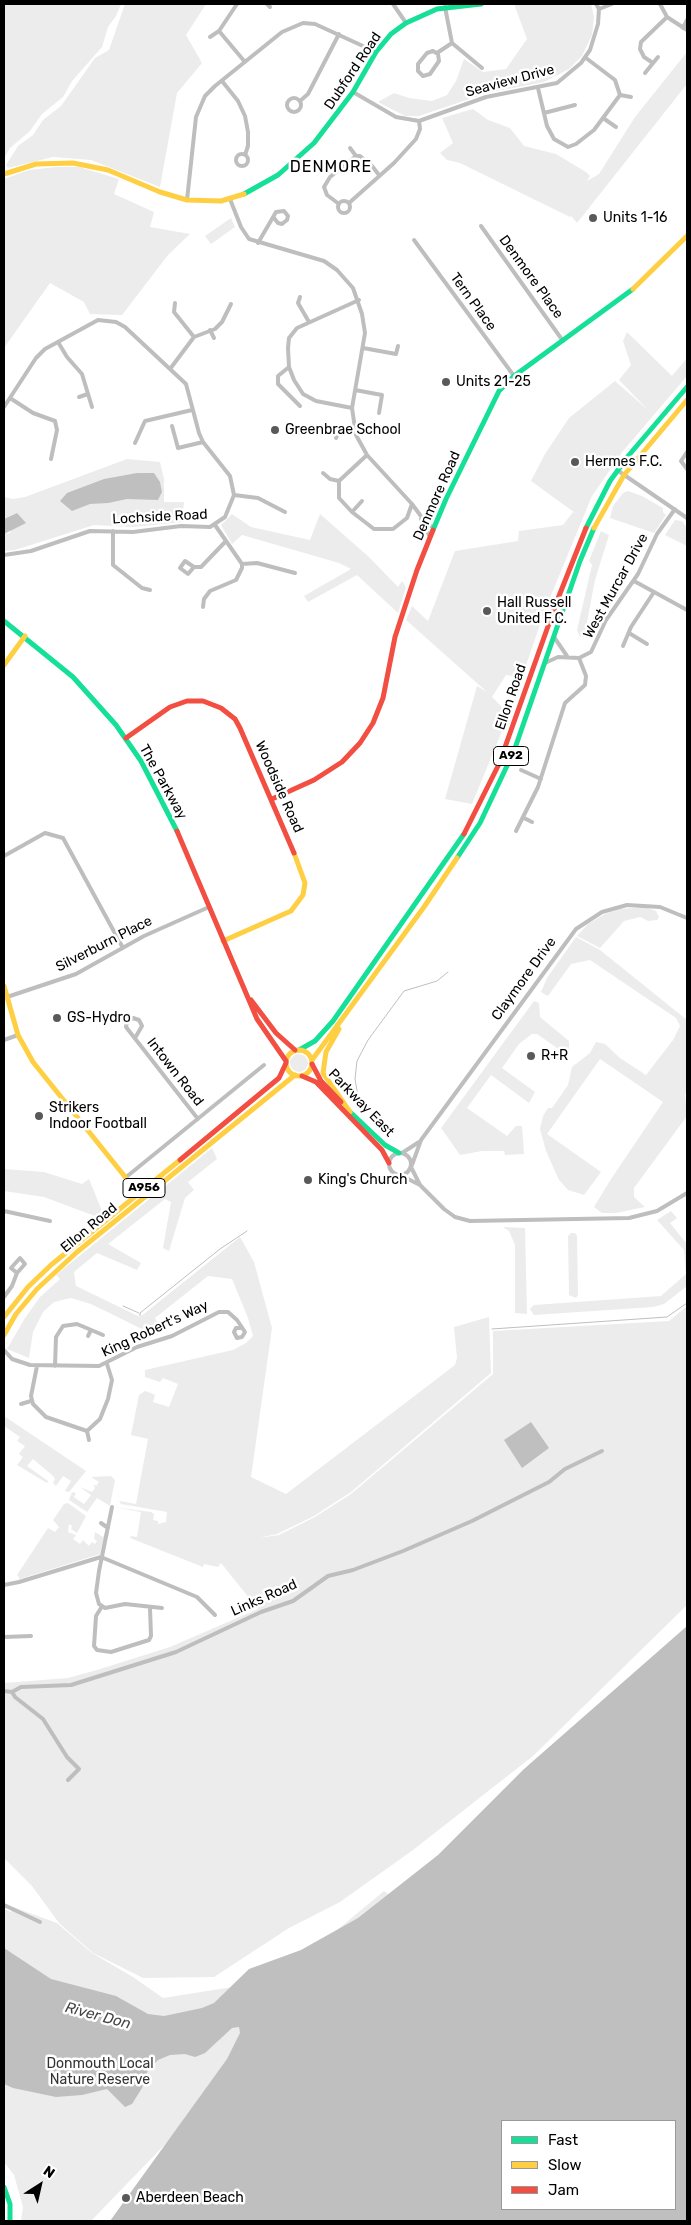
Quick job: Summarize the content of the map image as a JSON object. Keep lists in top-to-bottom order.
{
  "streets": {
    "main road": [
      "Dubford Road",
      "Denmore Road",
      "Ellon Road",
      "A92",
      "The Parkway",
      "Woodside Road",
      "Parkway East",
      "A956"
    ],
    "street": [
      "Seaview Drive",
      "Denmore Place",
      "Tern Place",
      "Lochside Road",
      "West Murcar Drive",
      "Silverburn Place",
      "Claymore Drive",
      "Intown Road",
      "King Robert's Way",
      "Links Road"
    ]
  },
  "crossings": [
    ["Denmore Place", "Denmore Road"],
    ["Tern Place", "Denmore Road"],
    ["Denmore Road", "Woodside Road"],
    ["Ellon Road", "A92"],
    ["Ellon Road", "The Parkway"],
    ["Ellon Road", "Parkway East"],
    ["A92", "The Parkway"],
    ["A92", "Parkway East"],
    ["The Parkway", "Woodside Road"],
    ["The Parkway", "Silverburn Place"],
    ["The Parkway", "Parkway East"],
    ["Claymore Drive", "Parkway East"]
  ],
  "districts": ["DENMORE"],
  "water": ["River Don"],
  "parks": ["Donmouth Local Nature Reserve"],
  "places": [
    "Units 1-16",
    "Units 21-25",
    "Greenbrae School",
    "Hermes F.C.",
    "Hall Russell United F.C.",
    "GS-Hydro",
    "R+R",
    "Strikers Indoor Football",
    "King's Church",
    "Aberdeen Beach"
  ],
  "legend": ["Fast", "Slow", "Jam"],
  "north": "top right"
}
